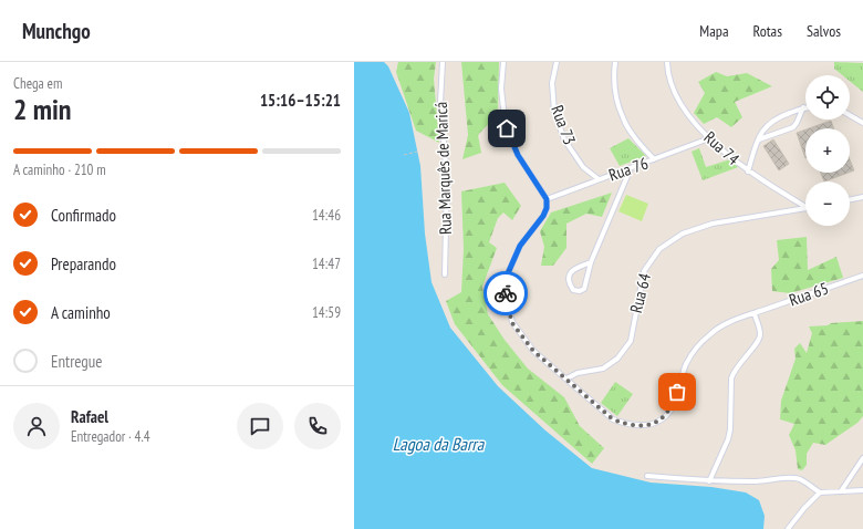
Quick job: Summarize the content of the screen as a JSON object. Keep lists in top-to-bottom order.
{
  "streets": {
    "street": [
      "Rua 73",
      "Rua 74",
      "Rua Marquês de Maricá",
      "Rua 76",
      "Rua 64",
      "Rua 65"
    ]
  },
  "crossings": [
    ["Rua 73", "Rua 76"],
    ["Rua 74", "Rua 76"],
    ["Rua 64", "Rua 65"]
  ],
  "water": ["Lagoa da Barra"],
  "page": {
    "header": "Munchgo",
    "nav": ["Mapa", "Rotas", "Salvos"],
    "heading": ["2 min", "Chega em", "15:16–15:21"],
    "panel": ["Rafael", "Entregador · 4.4"],
    "map_buttons": ["+", "−"],
    "bar": "A caminho · 210 m",
    "list": [
      ["Confirmado", "14:46"],
      ["Preparando", "14:47"],
      ["A caminho", "14:59"],
      "Entregue"
    ]
  }
}
